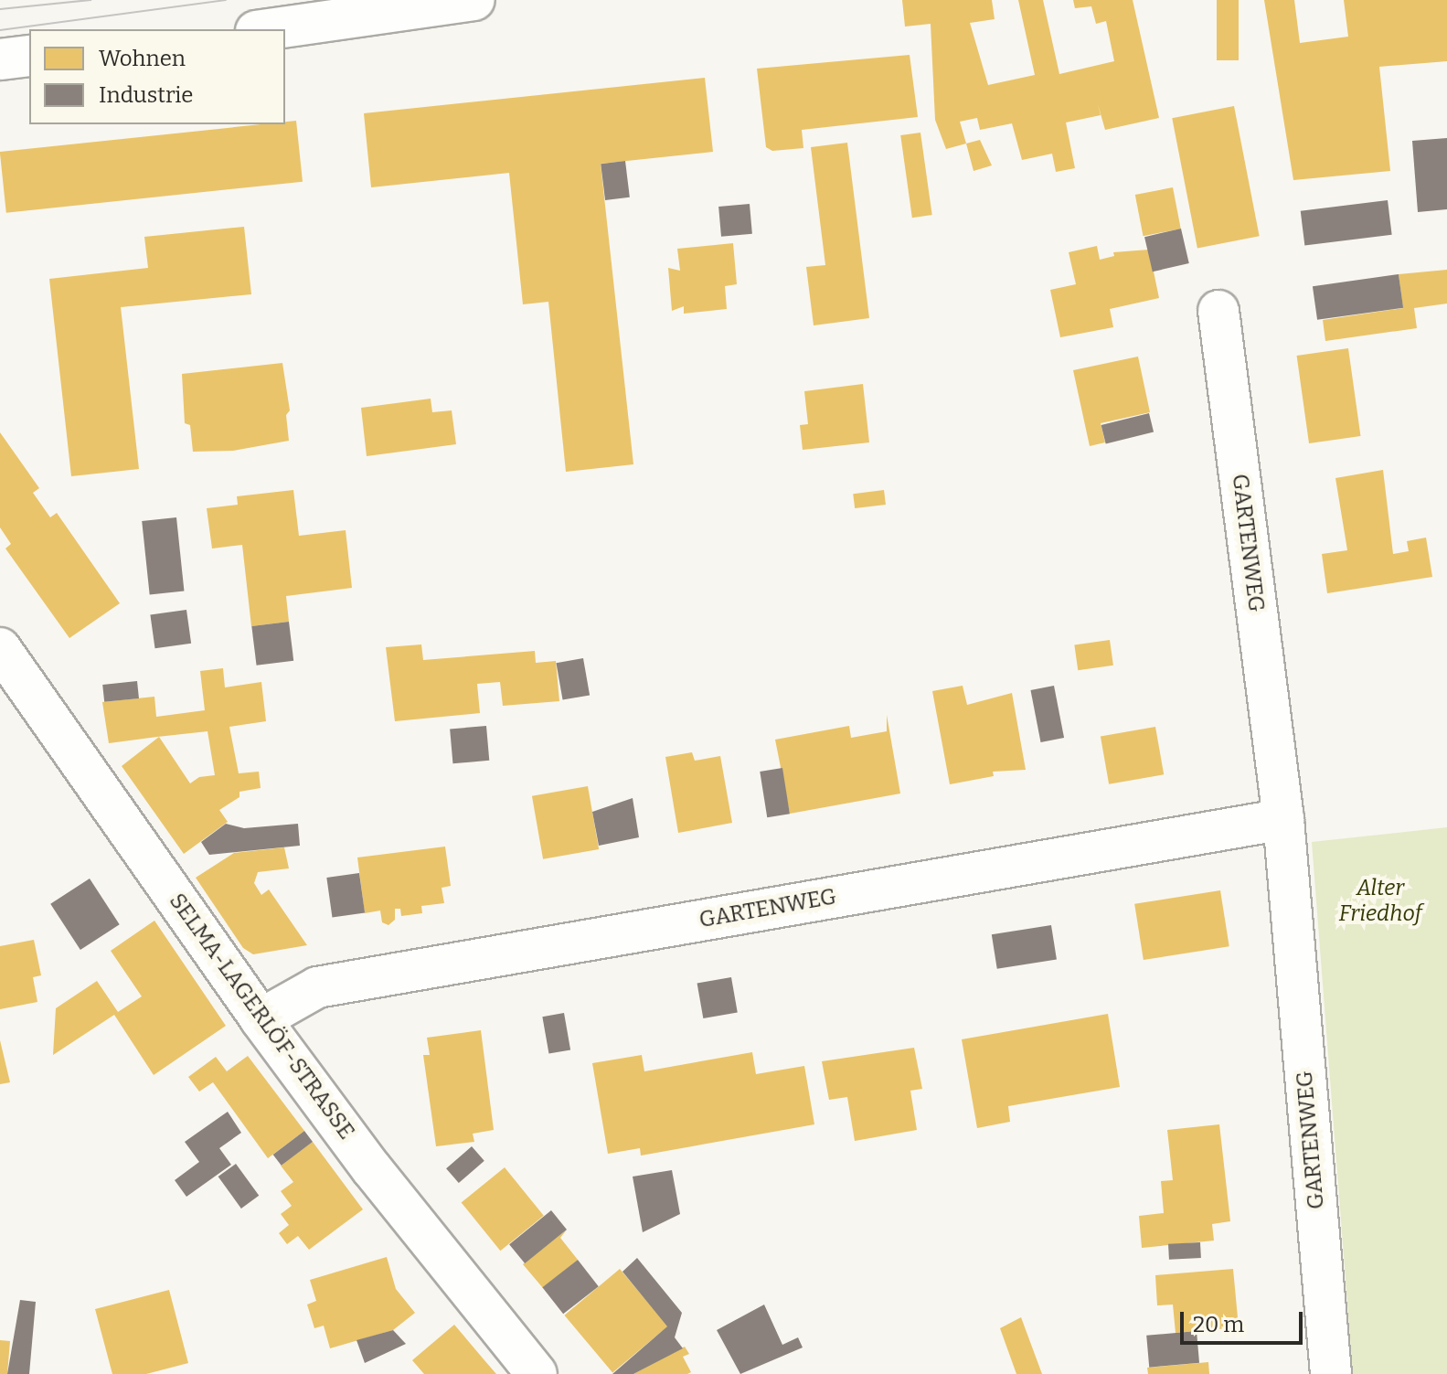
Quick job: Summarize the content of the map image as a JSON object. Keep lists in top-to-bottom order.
{
  "streets": {
    "street": ["GARTENWEG", "SELMA-LAGERLÖF-STRASSE"]
  },
  "crossings": [
    ["GARTENWEG", "SELMA-LAGERLÖF-STRASSE"]
  ],
  "parks": ["Alter Friedhof"],
  "legend": ["Wohnen", "Industrie"],
  "scale_bar": "20 m"
}
